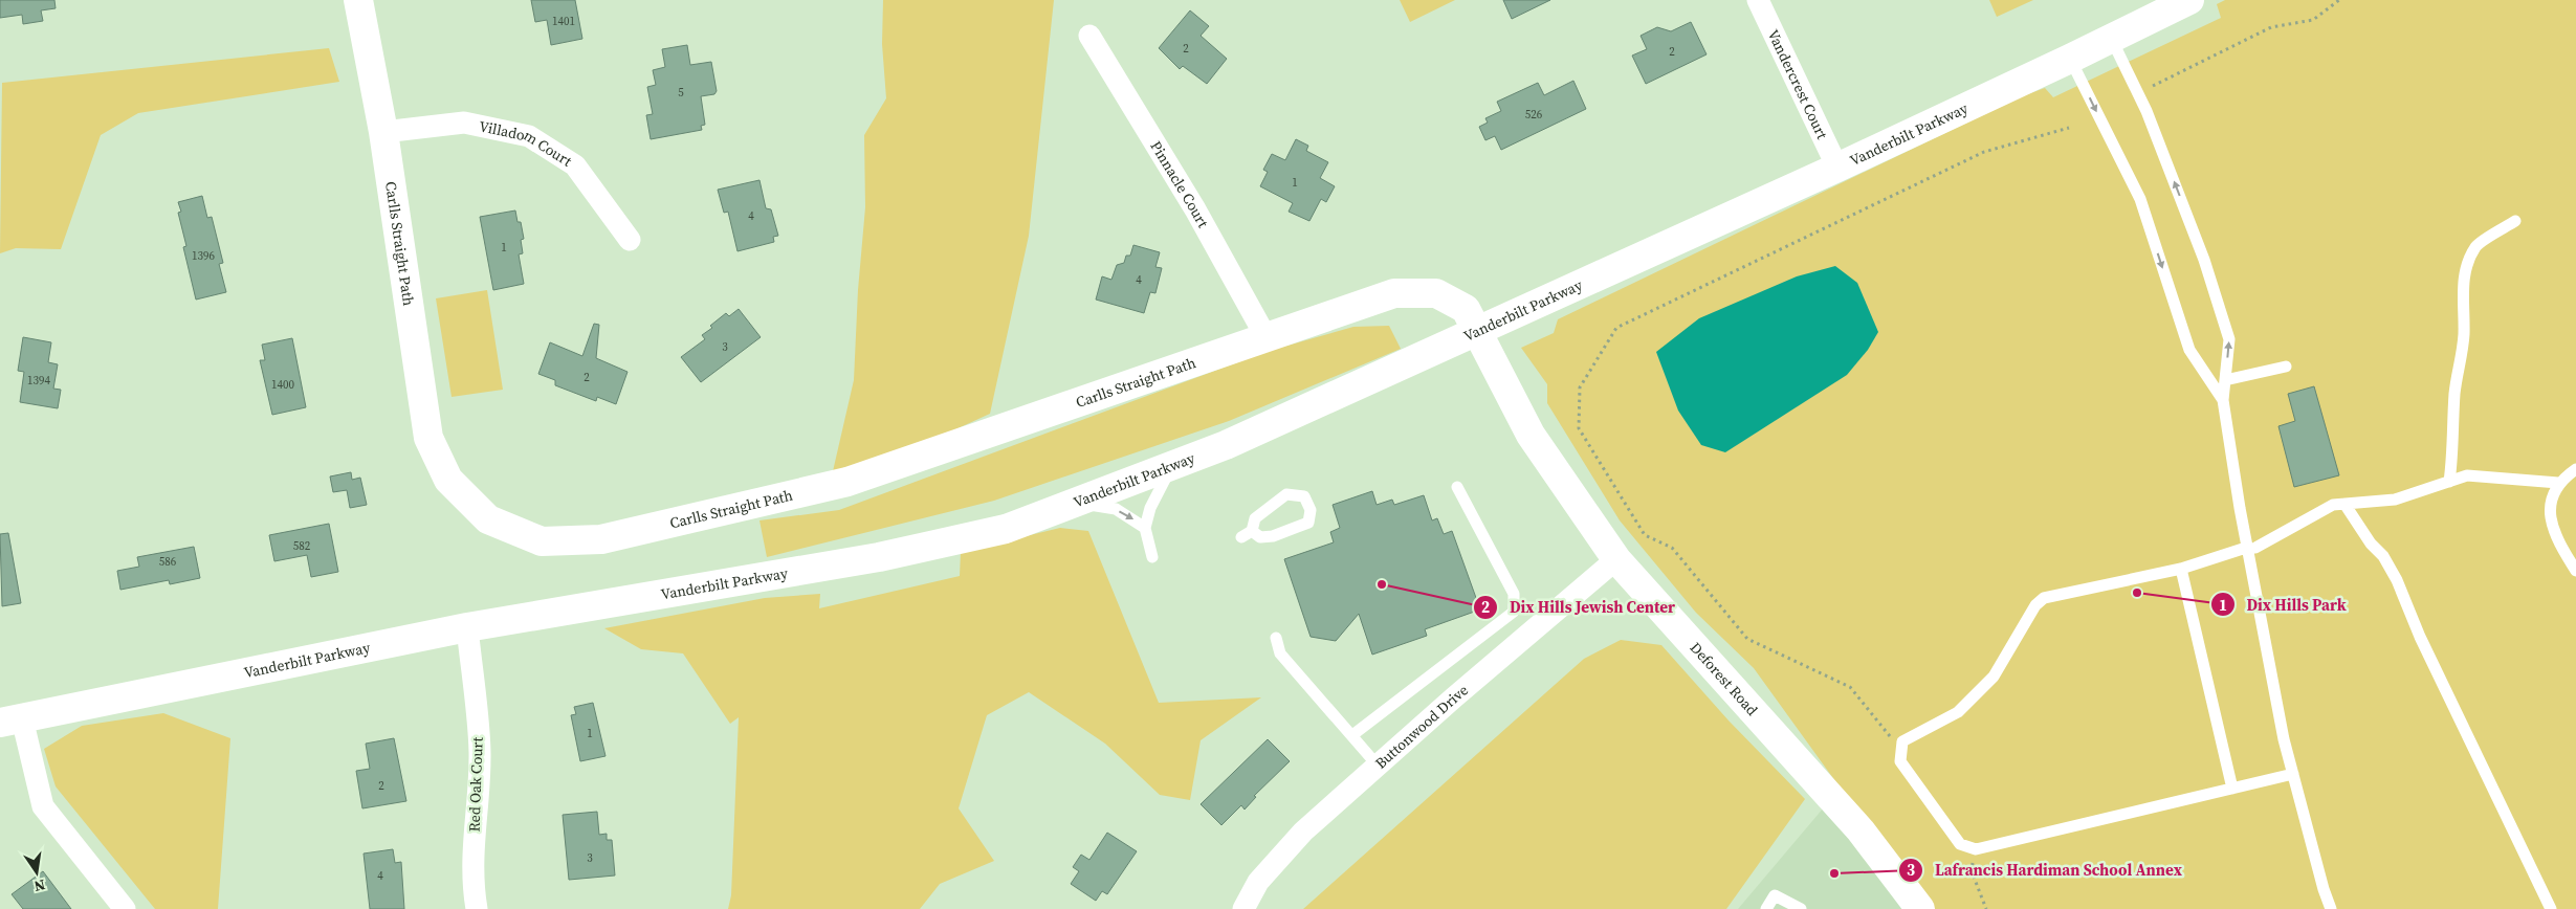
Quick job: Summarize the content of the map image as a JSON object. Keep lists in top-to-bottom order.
{
  "streets": {
    "street": [
      "Vandercrest Court",
      "Vanderbilt Parkway",
      "Villadom Court",
      "Pinnacle Court",
      "Carlls Straight Path",
      "Deforest Road",
      "Buttonwood Drive",
      "Red Oak Court"
    ]
  },
  "crossings": [
    ["Vandercrest Court", "Vanderbilt Parkway"],
    ["Vanderbilt Parkway", "Carlls Straight Path"],
    ["Vanderbilt Parkway", "Deforest Road"],
    ["Vanderbilt Parkway", "Red Oak Court"],
    ["Villadom Court", "Carlls Straight Path"],
    ["Pinnacle Court", "Carlls Straight Path"],
    ["Carlls Straight Path", "Deforest Road"],
    ["Deforest Road", "Buttonwood Drive"]
  ],
  "places": ["Dix Hills Jewish Center", "Dix Hills Park", "Lafrancis Hardiman School Annex"],
  "house_numbers": [
    "1401",
    "2",
    "2",
    "5",
    "526",
    "1",
    "4",
    "1",
    "1396",
    "4",
    "3",
    "2",
    "1394",
    "1400",
    "582",
    "586",
    "1",
    "2",
    "3",
    "4"
  ],
  "north": "bottom"
}
